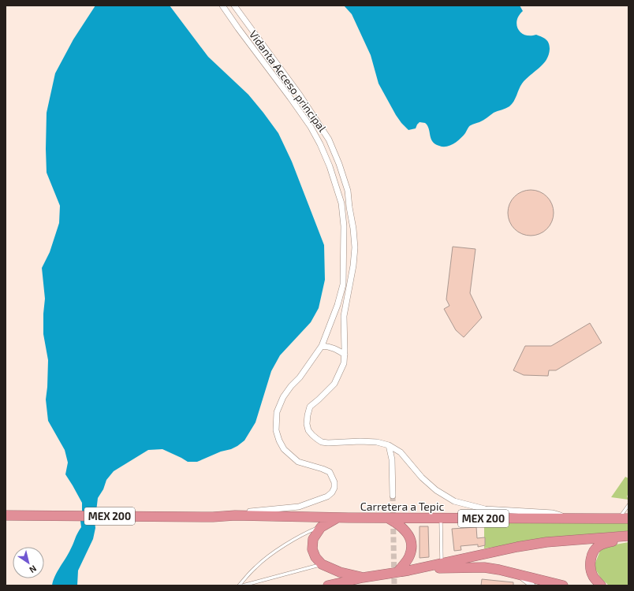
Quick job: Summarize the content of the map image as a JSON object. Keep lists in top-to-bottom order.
{
  "streets": {
    "highway": ["Carretera a Tepic", "MEX 200"],
    "street": ["Vidanta Acceso principal"]
  },
  "crossings": [
    ["Vidanta Acceso principal", "Carretera a Tepic"]
  ],
  "north": "bottom right"
}
